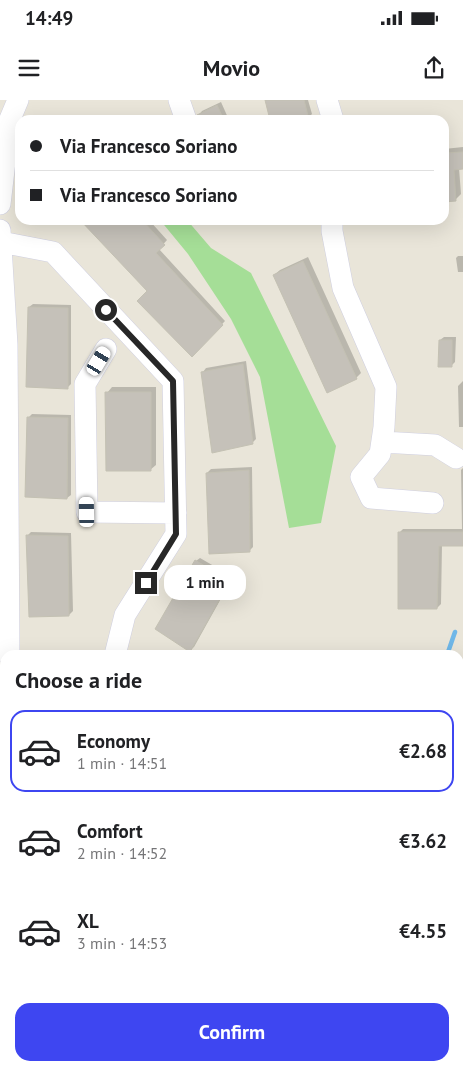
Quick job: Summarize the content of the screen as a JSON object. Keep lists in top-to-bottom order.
{
  "page": {
    "status": "14:49",
    "header": "Movio",
    "banner": ["Via Francesco Soriano", "Via Francesco Soriano"],
    "bubble": "1 min",
    "heading": "Choose a ride",
    "list": [
      {
        "name": "Economy",
        "note": "1 min · 14:51",
        "value": "€2.68"
      },
      {
        "name": "Comfort",
        "note": "2 min · 14:52",
        "value": "€3.62"
      },
      {
        "name": "XL",
        "note": "3 min · 14:53",
        "value": "€4.55"
      }
    ],
    "buttons": "Confirm"
  }
}
